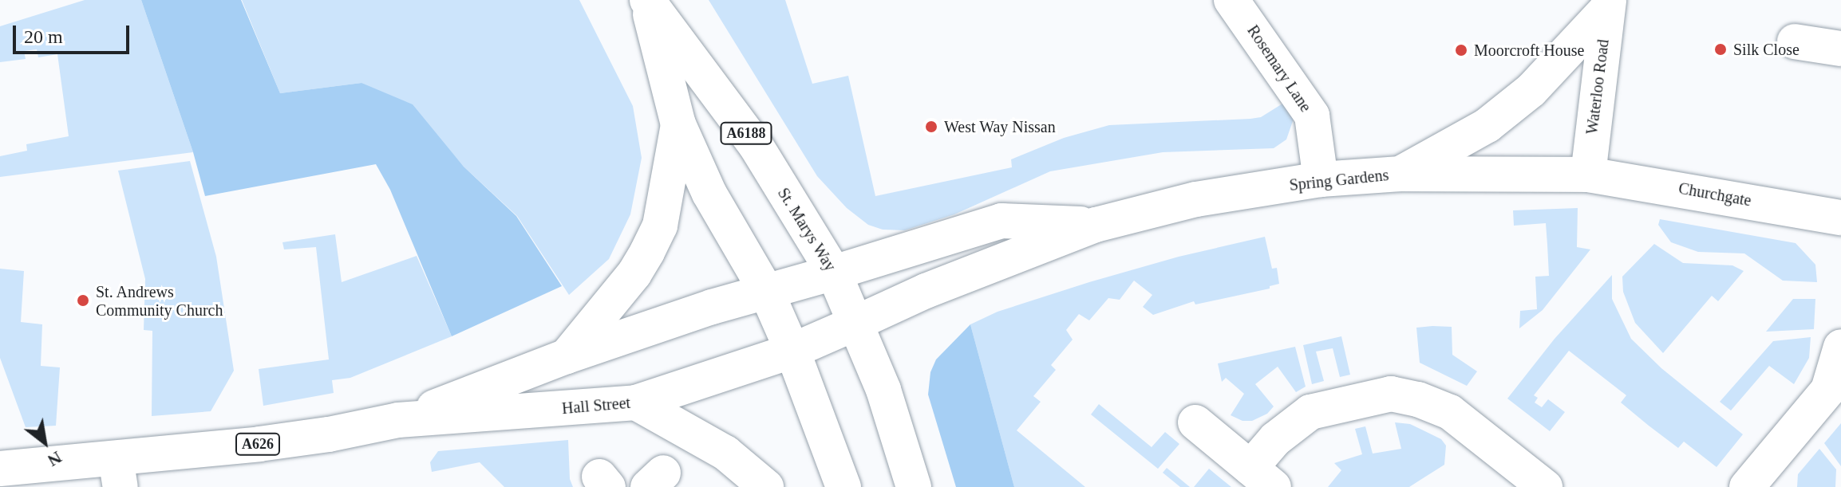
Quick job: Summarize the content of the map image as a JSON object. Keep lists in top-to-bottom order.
{
  "streets": {
    "main road": [
      "Rosemary Lane",
      "Waterloo Road",
      "A6188",
      "Spring Gardens",
      "Churchgate",
      "St. Marys Way",
      "Hall Street",
      "A626"
    ]
  },
  "crossings": [
    ["Rosemary Lane", "Spring Gardens"],
    ["Waterloo Road", "Spring Gardens"],
    ["Waterloo Road", "Churchgate"],
    ["A6188", "St. Marys Way"],
    ["A6188", "Hall Street"],
    ["Spring Gardens", "Churchgate"],
    ["Spring Gardens", "St. Marys Way"],
    ["Spring Gardens", "Hall Street"],
    ["St. Marys Way", "Hall Street"]
  ],
  "places": [
    "Silk Close",
    "Moorcroft House",
    "West Way Nissan",
    "St. Andrews Community Church"
  ],
  "scale_bar": "20 m",
  "north": "bottom right"
}
